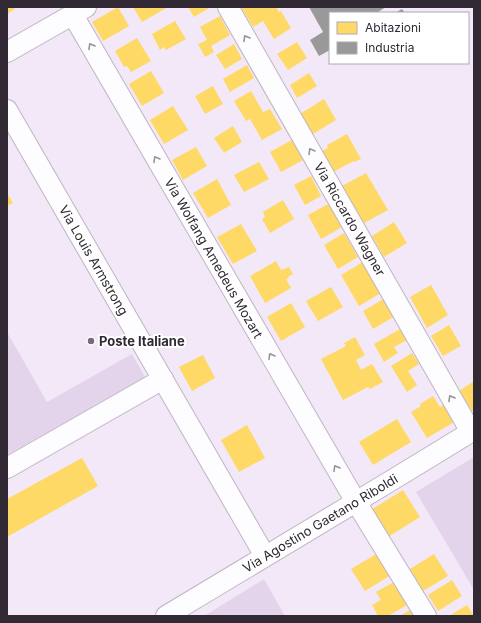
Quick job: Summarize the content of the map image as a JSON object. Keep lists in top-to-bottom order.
{
  "streets": {
    "street": [
      "Via Riccardo Wagner",
      "Via Wolfang Amedeus Mozart",
      "Via Louis Armstrong",
      "Via Agostino Gaetano Riboldi"
    ]
  },
  "crossings": [
    ["Via Riccardo Wagner", "Via Agostino Gaetano Riboldi"],
    ["Via Wolfang Amedeus Mozart", "Via Agostino Gaetano Riboldi"],
    ["Via Louis Armstrong", "Via Agostino Gaetano Riboldi"]
  ],
  "one_way": ["Via Riccardo Wagner", "Via Wolfang Amedeus Mozart"],
  "places": ["Poste Italiane"],
  "legend": ["Abitazioni", "Industria"]
}
